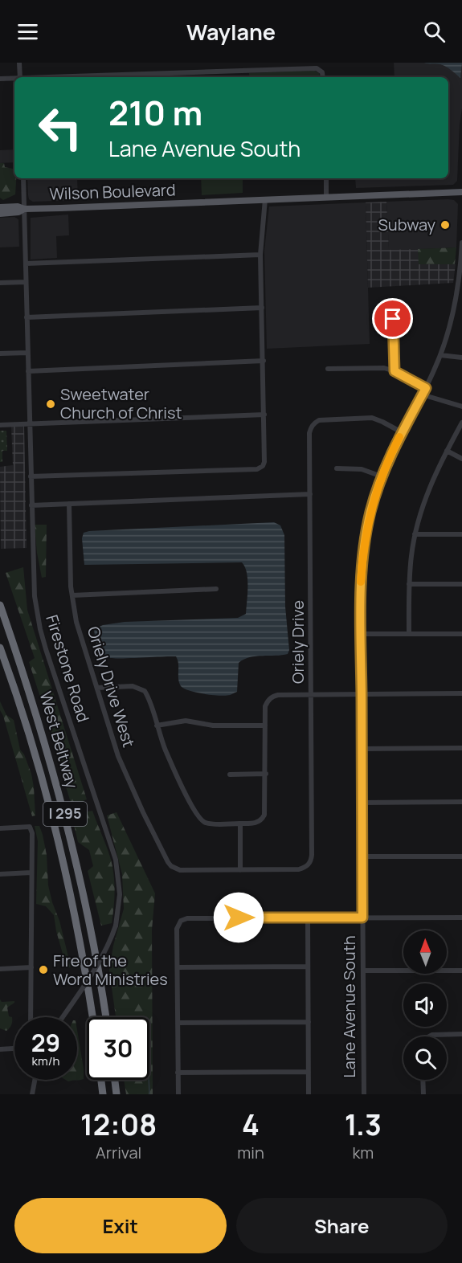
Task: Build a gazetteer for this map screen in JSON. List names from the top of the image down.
{
  "streets": {
    "highway": ["West Beltway", "I 295"],
    "main road": ["Wilson Boulevard"],
    "street": [
      "Oriely Drive",
      "Firestone Road",
      "Oriely Drive West",
      "Lane Avenue South"
    ]
  },
  "crossings": [
    ["Wilson Boulevard", "Firestone Road"],
    ["Oriely Drive", "Oriely Drive West"],
    ["Oriely Drive", "Lane Avenue South"]
  ],
  "places": ["Subway", "Sweetwater Church of Christ", "Fire of the Word Ministries"],
  "north": "top",
  "page": {
    "header": "Waylane",
    "turn": ["210 m", "Lane Avenue South"],
    "speed": "29 km/h",
    "limit": "30",
    "eta": [
      "12:08",
      "Arrival",
      "4",
      "min",
      "1.3",
      "km"
    ],
    "buttons": ["Exit", "Share"]
  }
}
